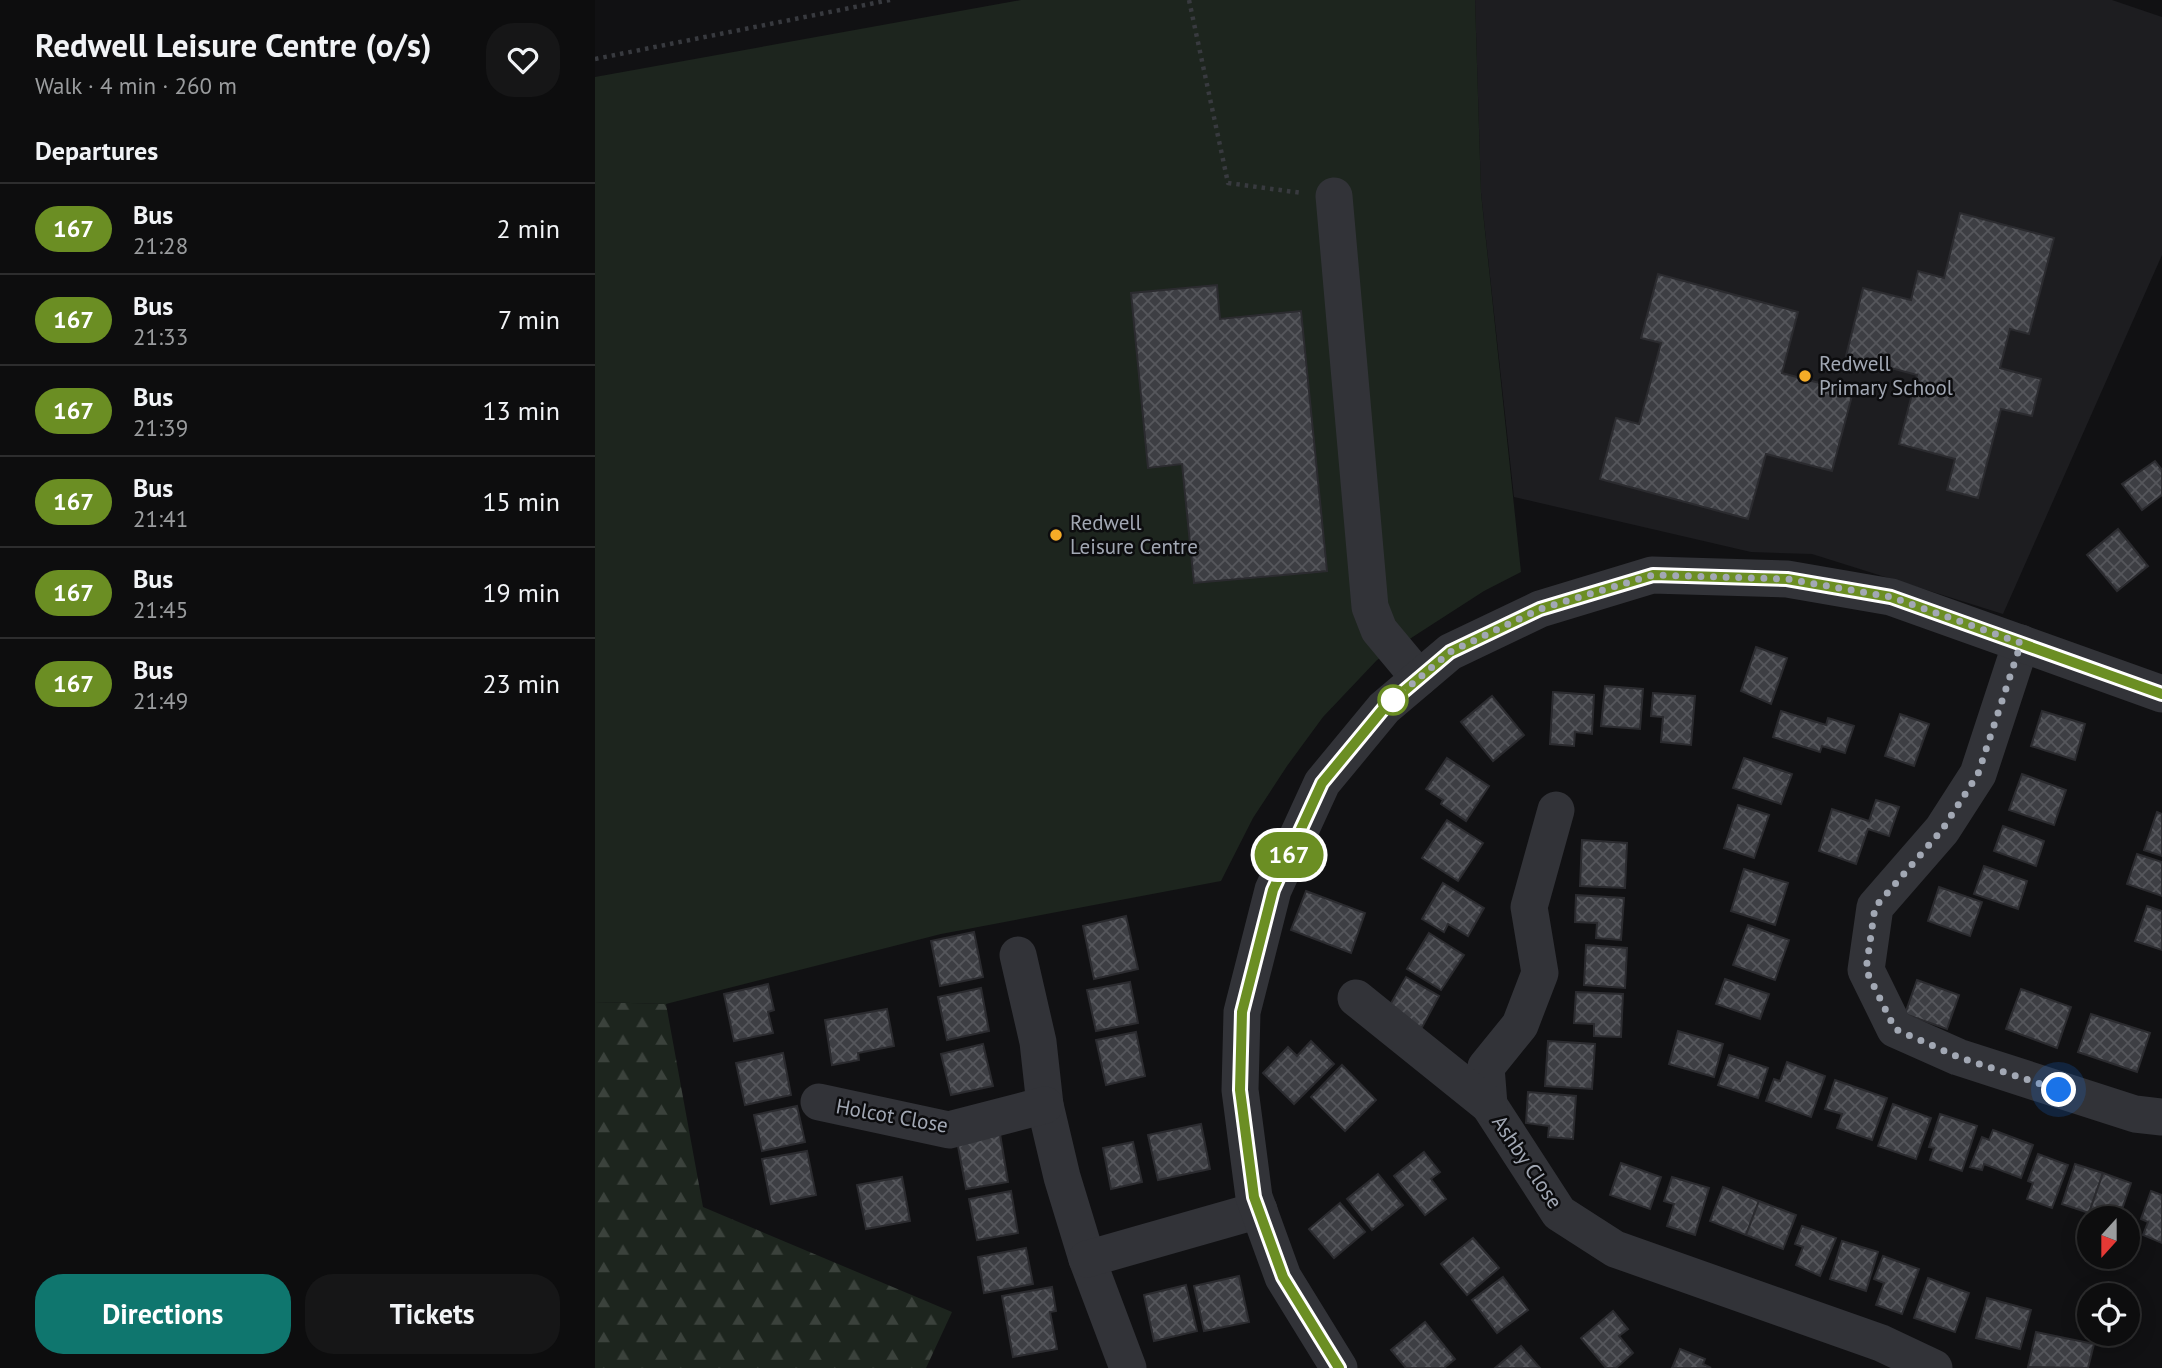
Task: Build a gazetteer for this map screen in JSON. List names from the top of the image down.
{
  "streets": {
    "street": ["Holcot Close", "Ashby Close"]
  },
  "places": ["Redwell Primary School", "Redwell Leisure Centre"],
  "lines": ["bus line 167"],
  "north": "bottom",
  "page": {
    "heading": [
      ["Redwell Leisure Centre (o/s)", "Walk · 4 min · 260 m"],
      "Departures"
    ],
    "on_map": "167",
    "list": [
      {
        "mark": "167",
        "name": "Bus",
        "note": "21:28",
        "value": "2 min"
      },
      {
        "mark": "167",
        "name": "Bus",
        "note": "21:33",
        "value": "7 min"
      },
      {
        "mark": "167",
        "name": "Bus",
        "note": "21:39",
        "value": "13 min"
      },
      {
        "mark": "167",
        "name": "Bus",
        "note": "21:41",
        "value": "15 min"
      },
      {
        "mark": "167",
        "name": "Bus",
        "note": "21:45",
        "value": "19 min"
      },
      {
        "mark": "167",
        "name": "Bus",
        "note": "21:49",
        "value": "23 min"
      }
    ],
    "buttons": ["Directions", "Tickets"]
  }
}
